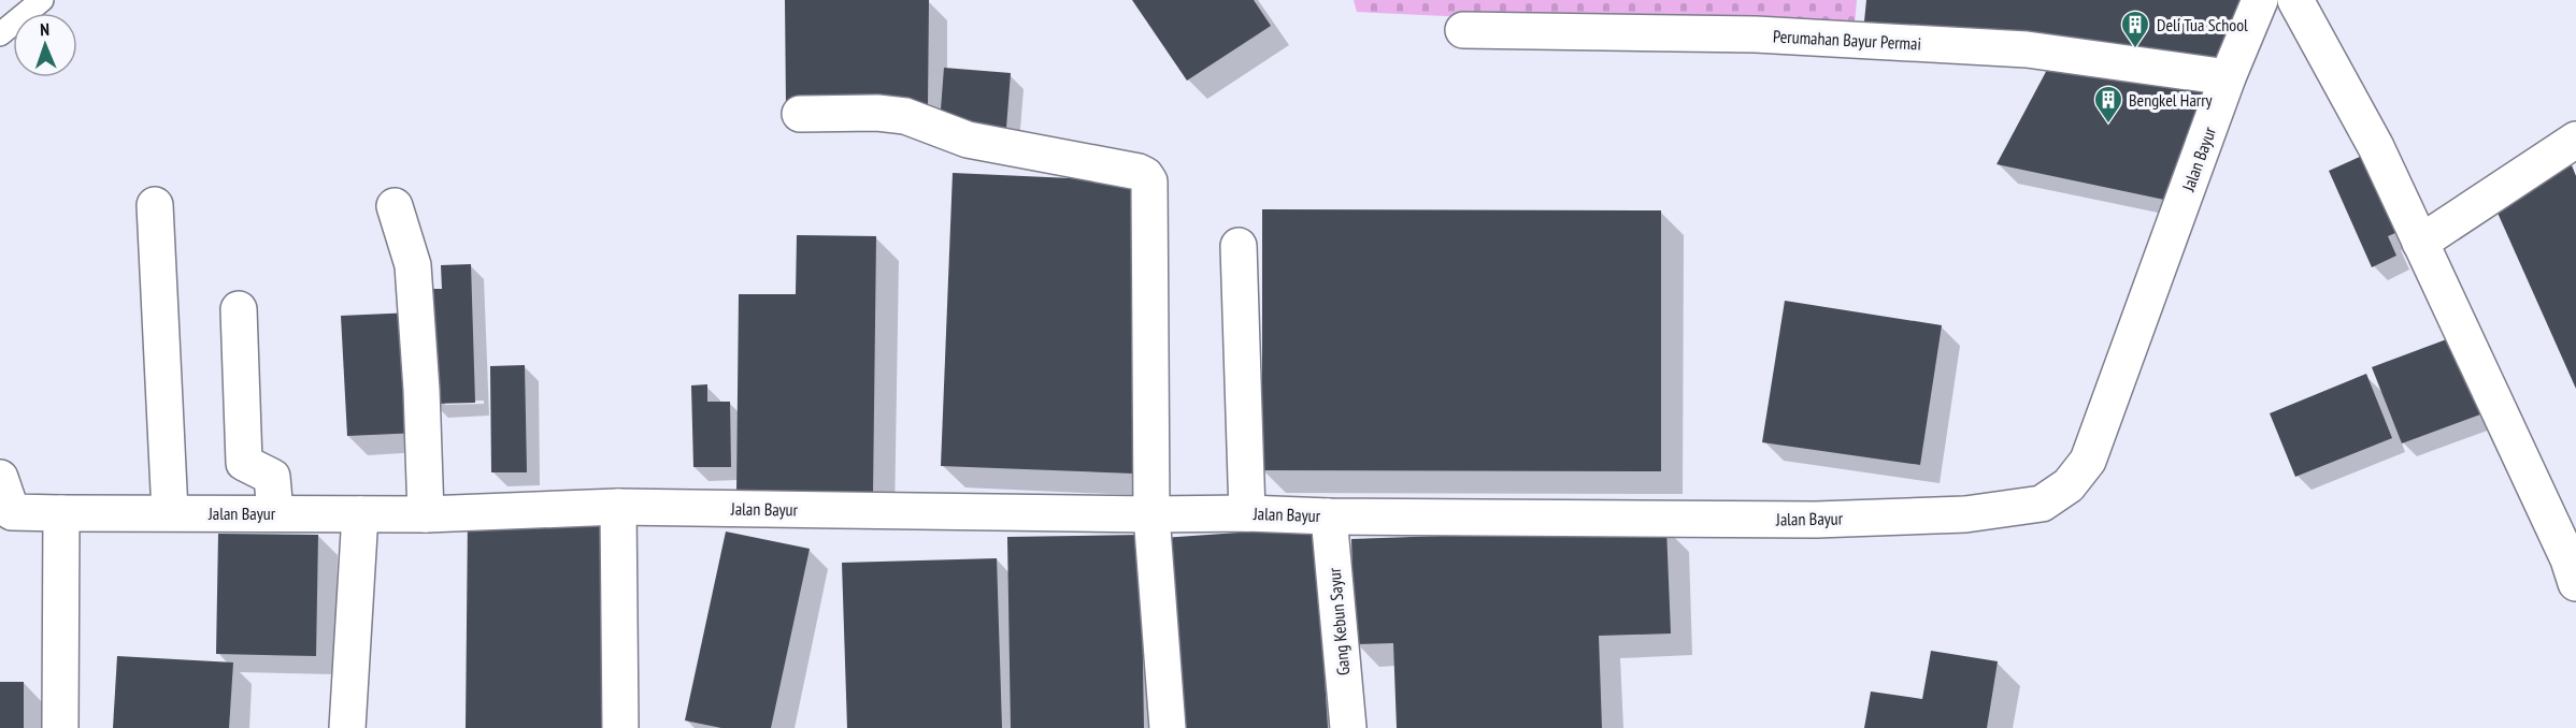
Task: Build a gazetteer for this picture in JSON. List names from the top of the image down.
{
  "streets": {
    "street": ["Perumahan Bayur Permai", "Jalan Bayur", "Gang Kebun Sayur"]
  },
  "crossings": [
    ["Perumahan Bayur Permai", "Jalan Bayur"],
    ["Jalan Bayur", "Gang Kebun Sayur"]
  ],
  "places": {
    "building": ["Deli Tua School", "Bengkel Harry"]
  },
  "north": "top"
}
